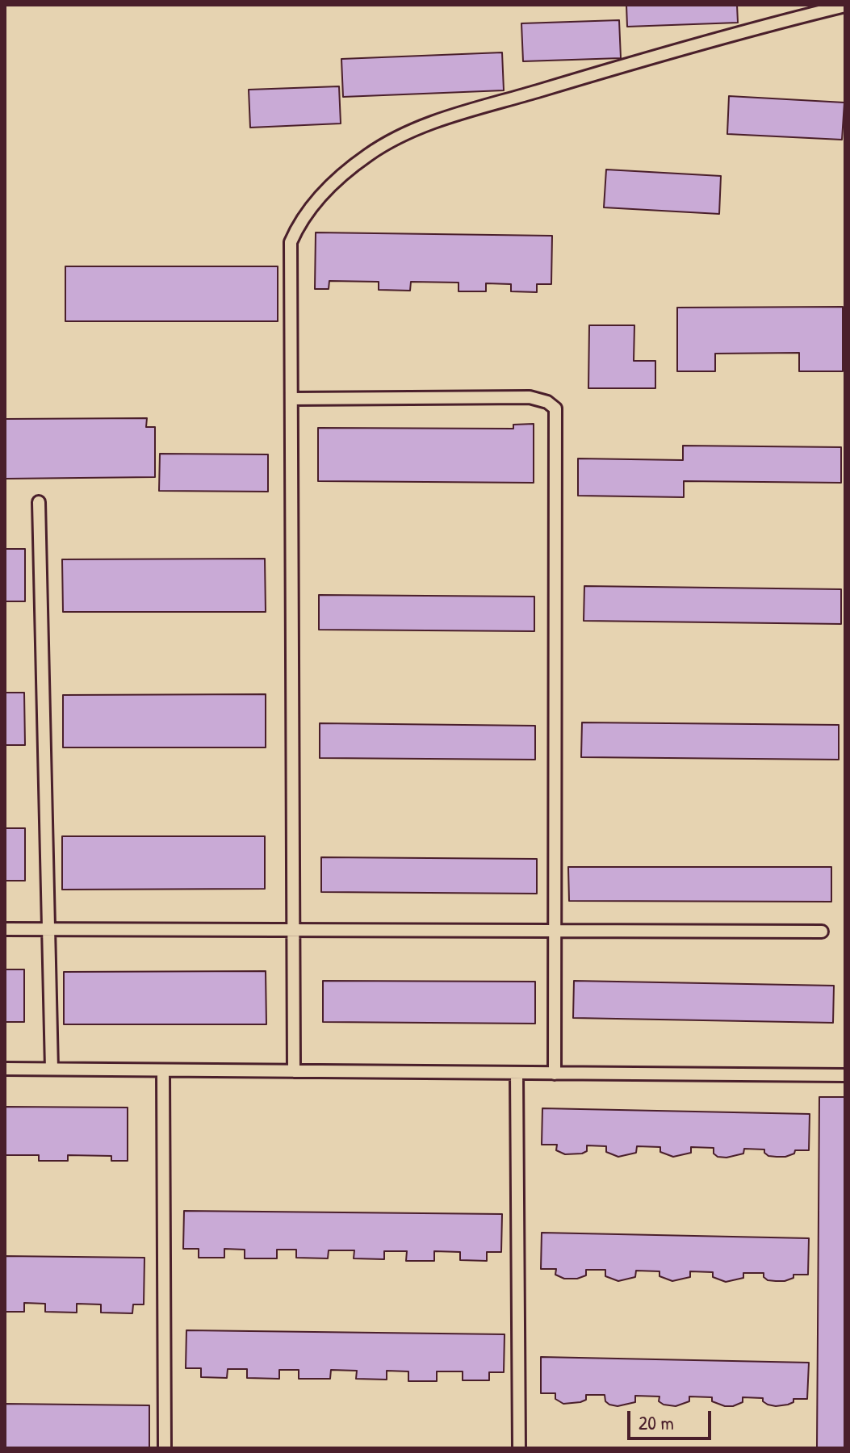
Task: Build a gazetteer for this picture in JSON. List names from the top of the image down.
{
  "scale_bar": "20 m"
}
